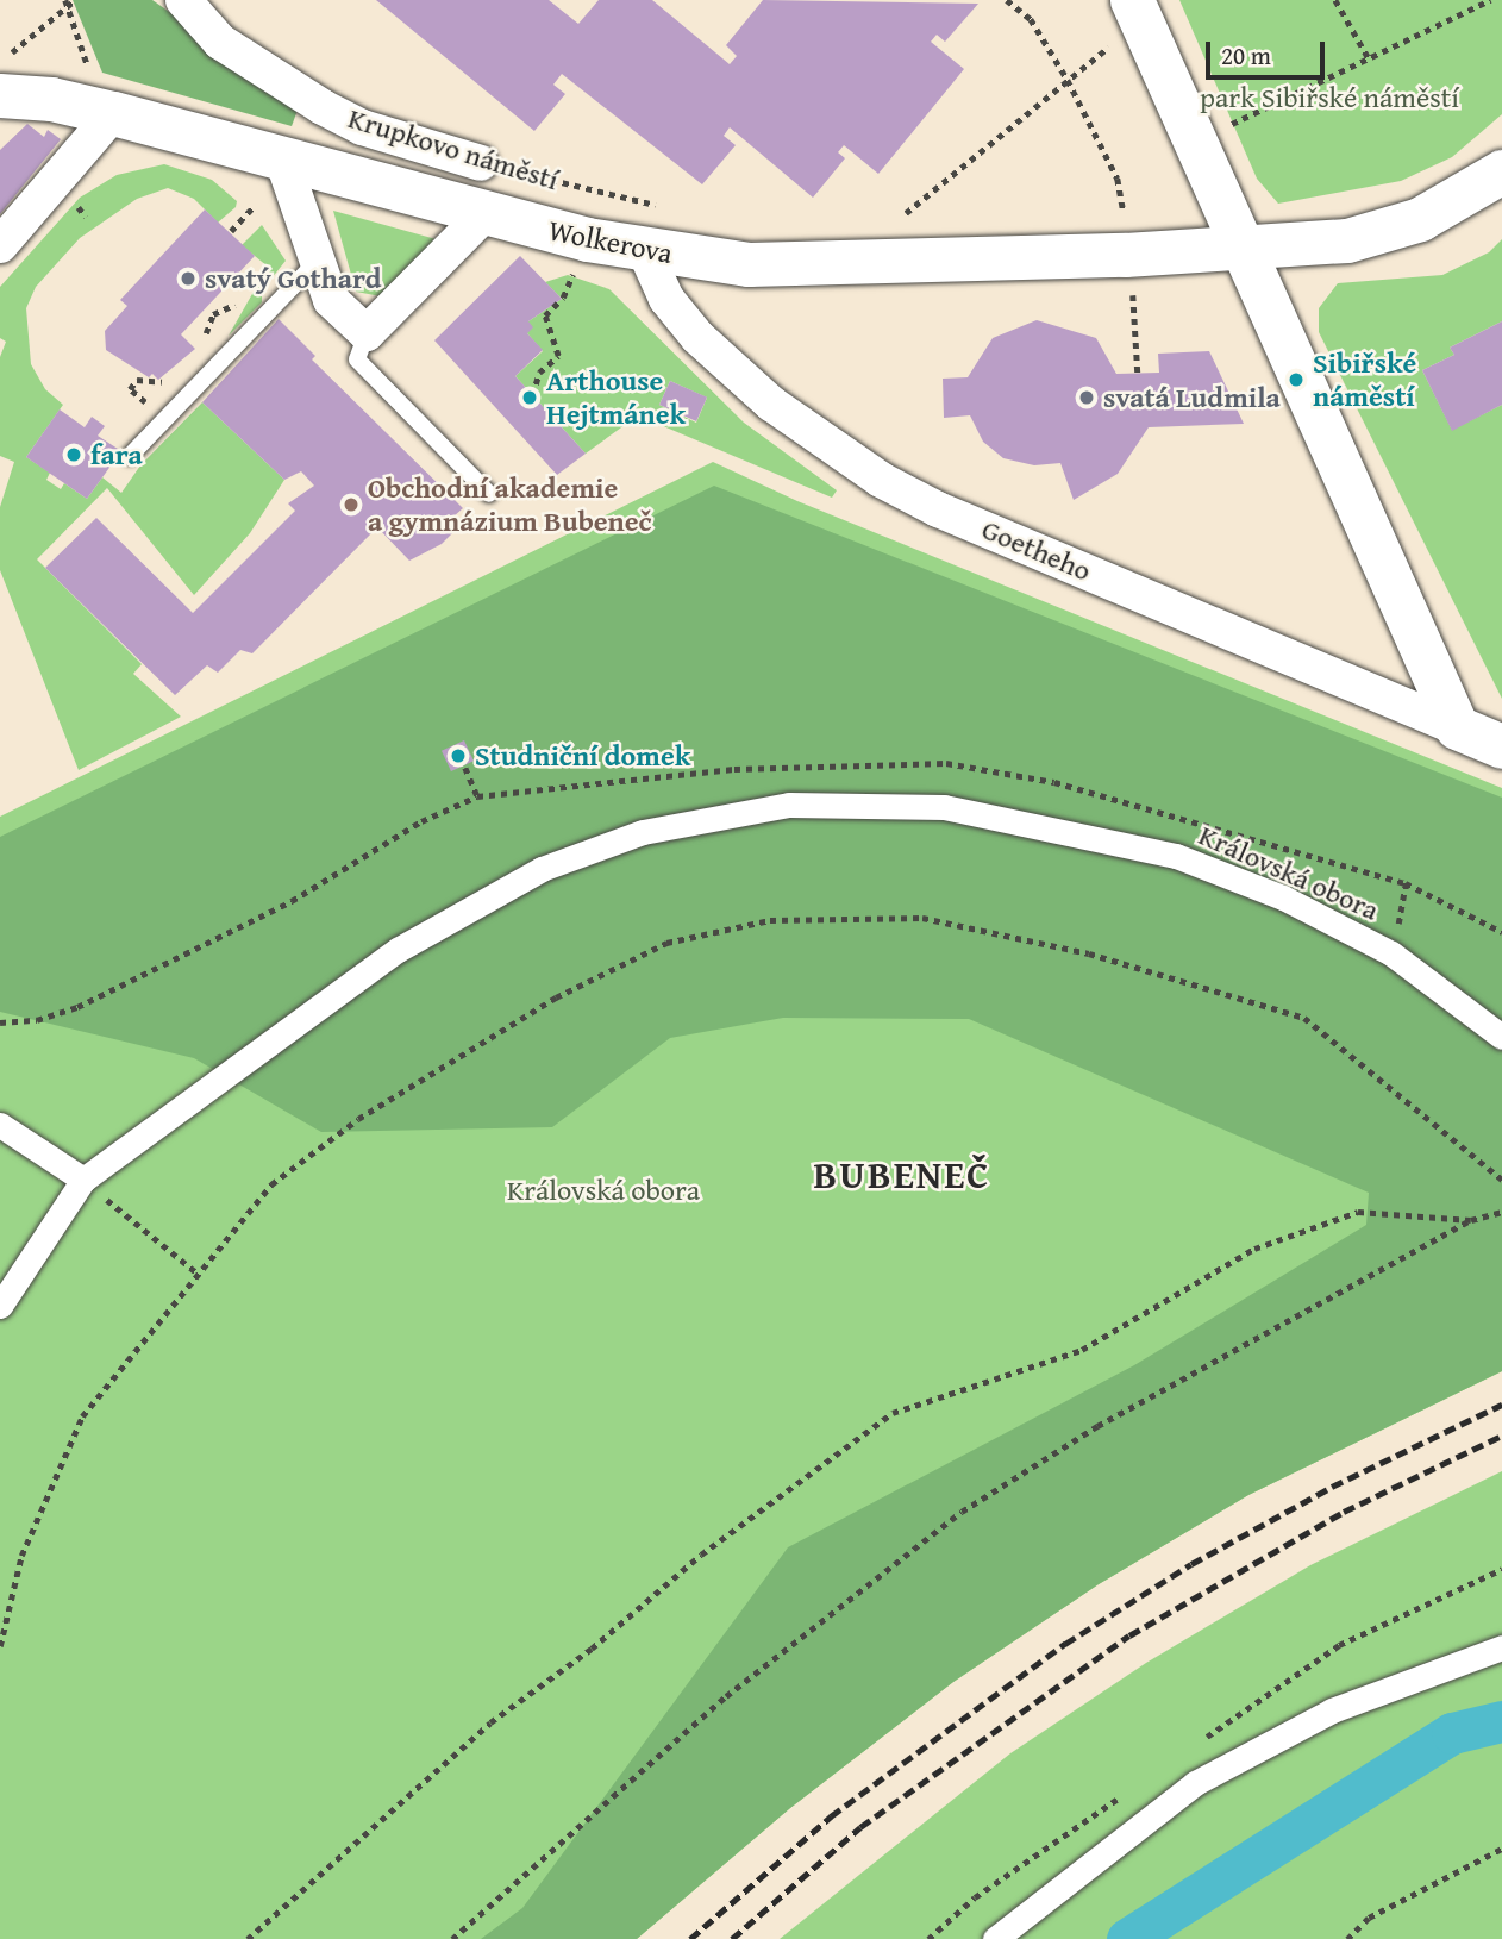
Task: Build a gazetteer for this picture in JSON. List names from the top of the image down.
{
  "streets": {
    "street": [
      "Krupkovo náměstí",
      "Wolkerova",
      "Goetheho",
      "Královská obora"
    ]
  },
  "crossings": [
    ["Krupkovo náměstí", "Wolkerova"],
    ["Wolkerova", "Goetheho"]
  ],
  "districts": ["BUBENEČ"],
  "parks": ["park Sibiřské náměstí", "Královská obora"],
  "places": [
    "svatý Gothard",
    "Sibiřské náměstí",
    "Arthouse Hejtmánek",
    "svatá Ludmila",
    "fara",
    "Obchodní akademie a gymnázium Bubeneč",
    "Studniční domek"
  ],
  "scale_bar": "20 m"
}
